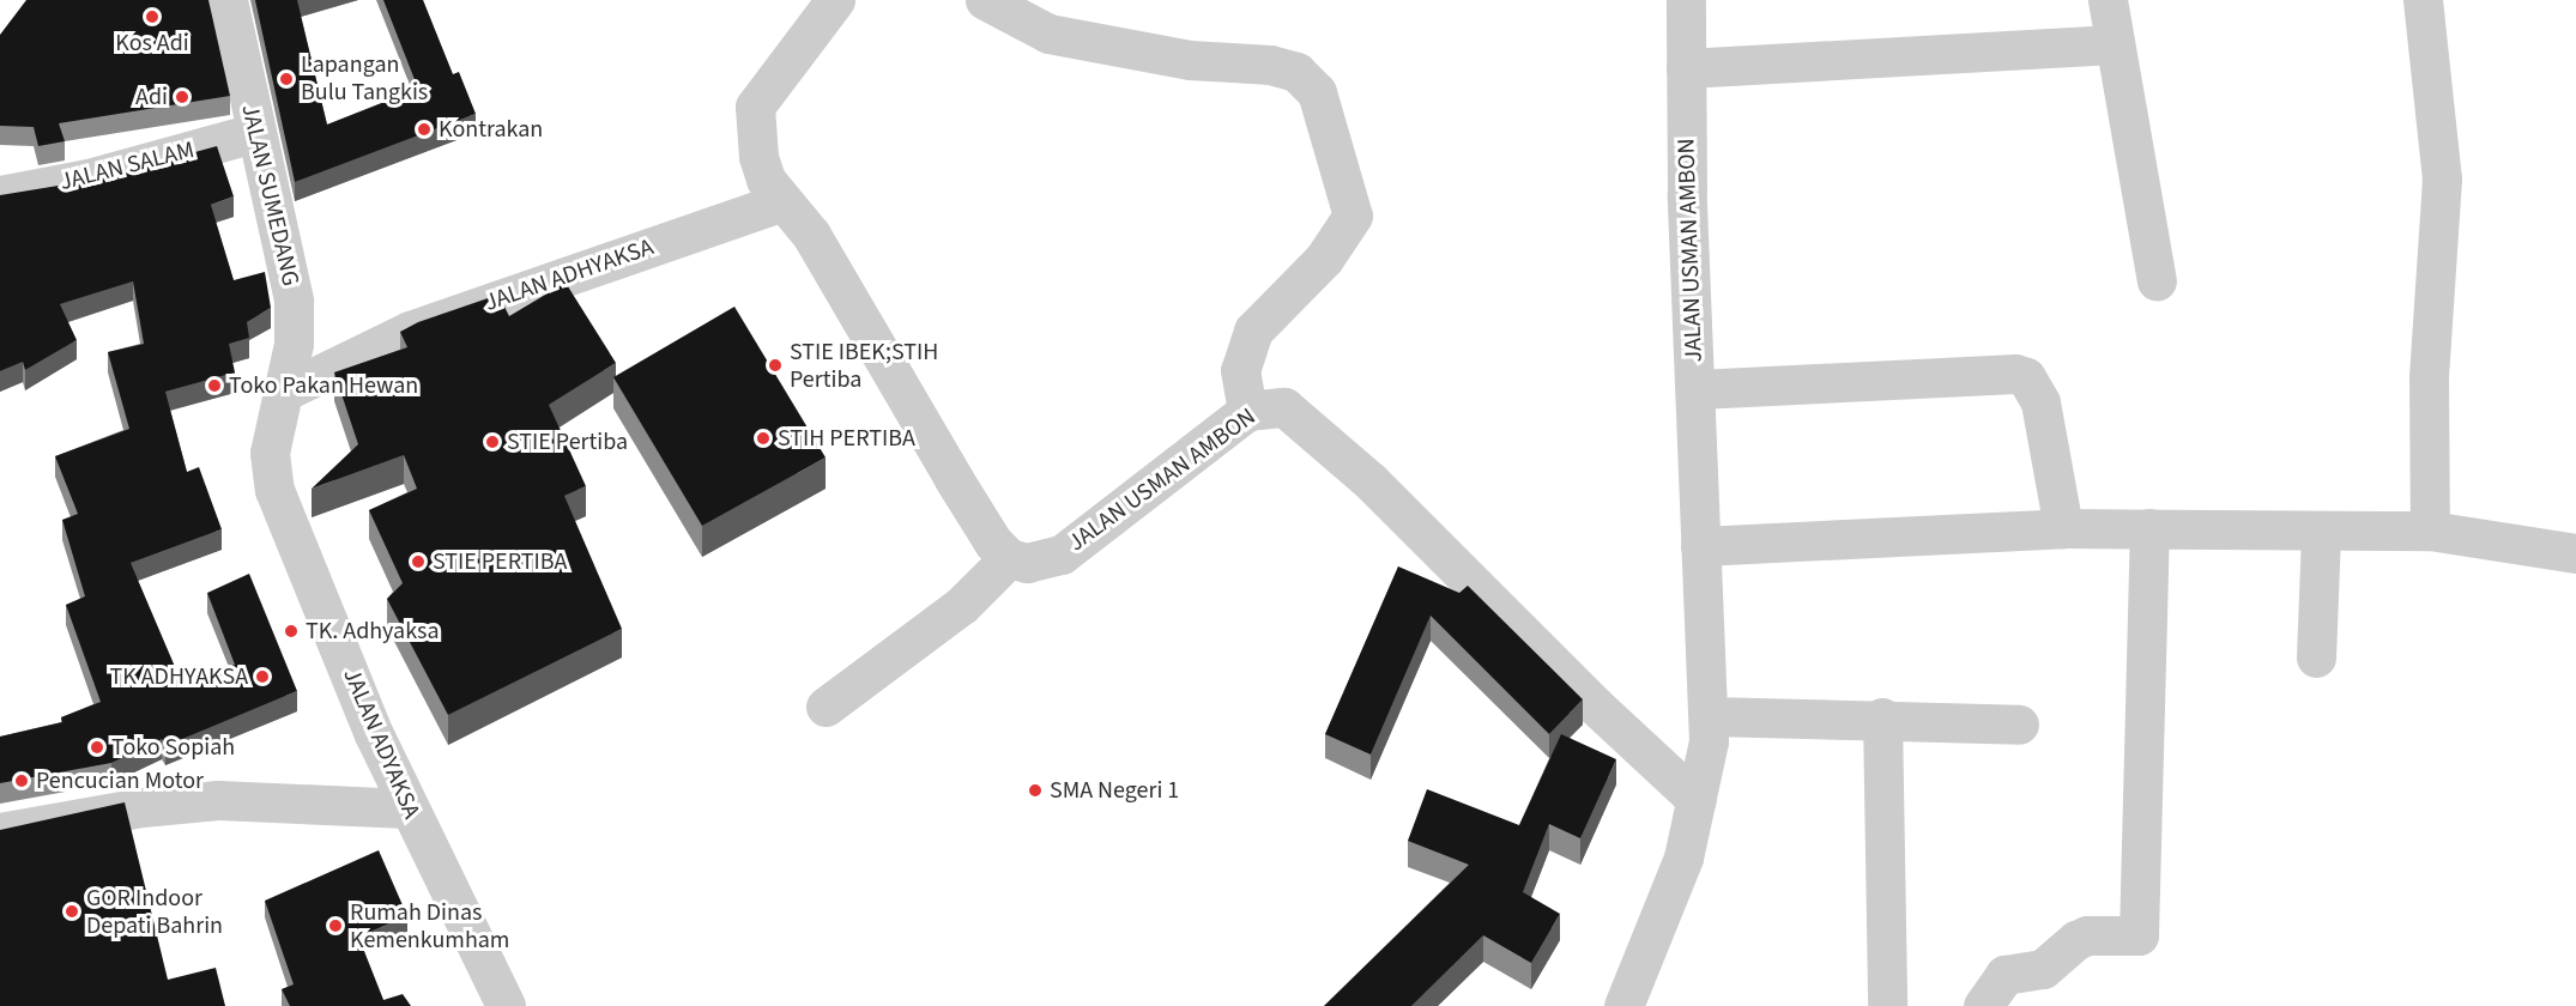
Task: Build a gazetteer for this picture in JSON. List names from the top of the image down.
{
  "streets": {
    "street": [
      "JALAN SALAM",
      "JALAN SUMEDANG",
      "JALAN USMAN AMBON",
      "JALAN ADHYAKSA",
      "JALAN ADYAKSA"
    ]
  },
  "crossings": [
    ["JALAN SALAM", "JALAN SUMEDANG"],
    ["JALAN SUMEDANG", "JALAN ADHYAKSA"],
    ["JALAN SUMEDANG", "JALAN ADYAKSA"],
    ["JALAN ADHYAKSA", "JALAN ADYAKSA"]
  ],
  "places": [
    "Kos Adi",
    "Lapangan Bulu Tangkis",
    "Adi",
    "Kontrakan",
    "STIE IBEK;STIH Pertiba",
    "Toko Pakan Hewan",
    "STIH PERTIBA",
    "STIE Pertiba",
    "STIE PERTIBA",
    "TK. Adhyaksa",
    "TK ADHYAKSA",
    "Toko Sopiah",
    "Pencucian Motor",
    "SMA Negeri 1",
    "GOR Indoor Depati Bahrin",
    "Rumah Dinas Kemenkumham"
  ]
}
